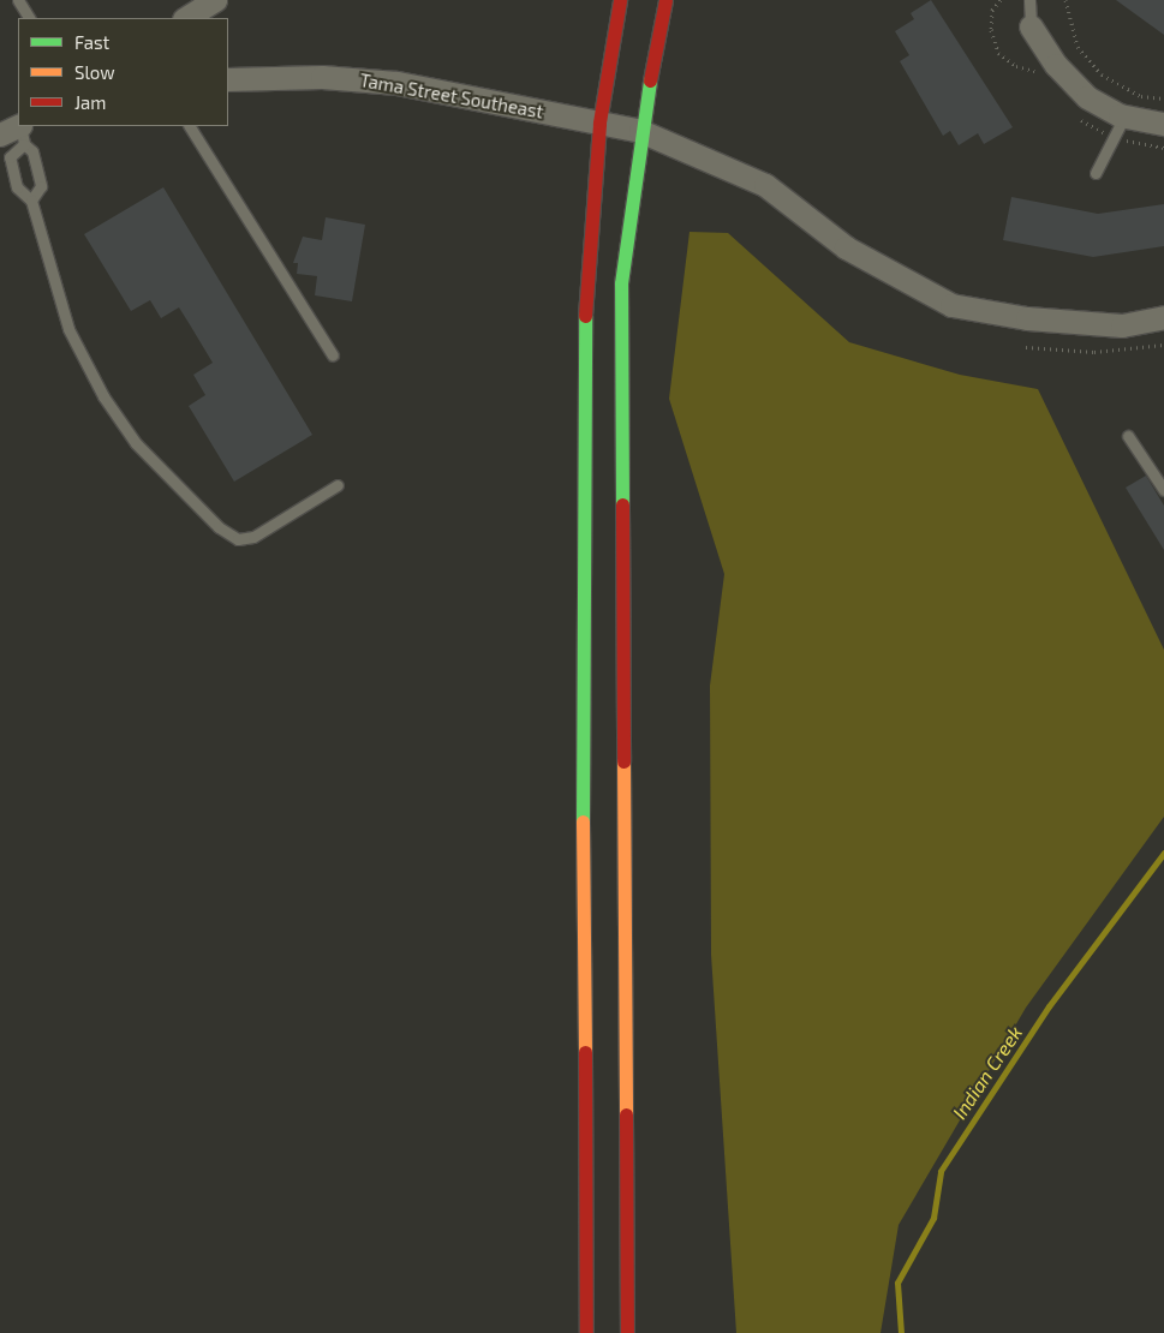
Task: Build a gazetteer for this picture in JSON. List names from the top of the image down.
{
  "streets": {
    "street": ["Tama Street Southeast"]
  },
  "water": ["Indian Creek"],
  "legend": ["Fast", "Slow", "Jam"]
}
